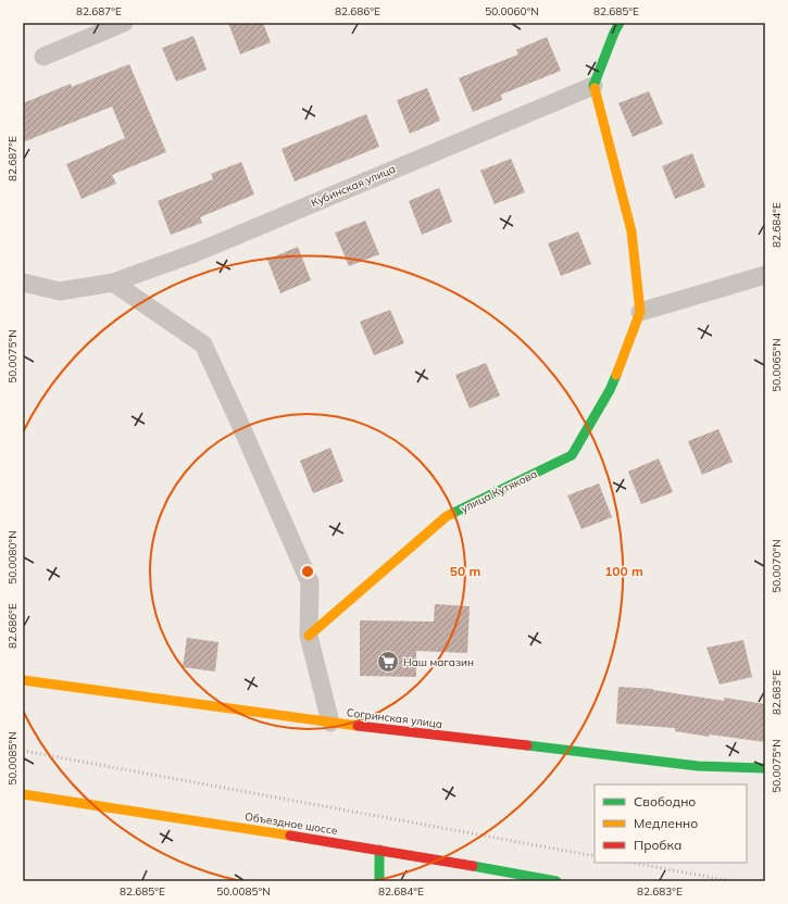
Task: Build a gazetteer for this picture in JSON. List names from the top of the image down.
{
  "streets": {
    "street": [
      "Кубинская улица",
      "улица Кутякова",
      "Согринская улица",
      "Объездное шоссе"
    ]
  },
  "crossings": [
    ["Кубинская улица", "улица Кутякова"]
  ],
  "places": {
    "supermarket": ["Наш магазин"]
  },
  "legend": ["Свободно", "Медленно", "Пробка"],
  "coordinates": [
    "82.687°E",
    "82.686°E",
    "50.0060°N",
    "82.685°E",
    "82.684°E",
    "50.0075°N",
    "50.0065°N",
    "50.0080°N",
    "50.0070°N",
    "82.683°E",
    "50.0085°N"
  ],
  "rings": ["50 m", "100 m"]
}
